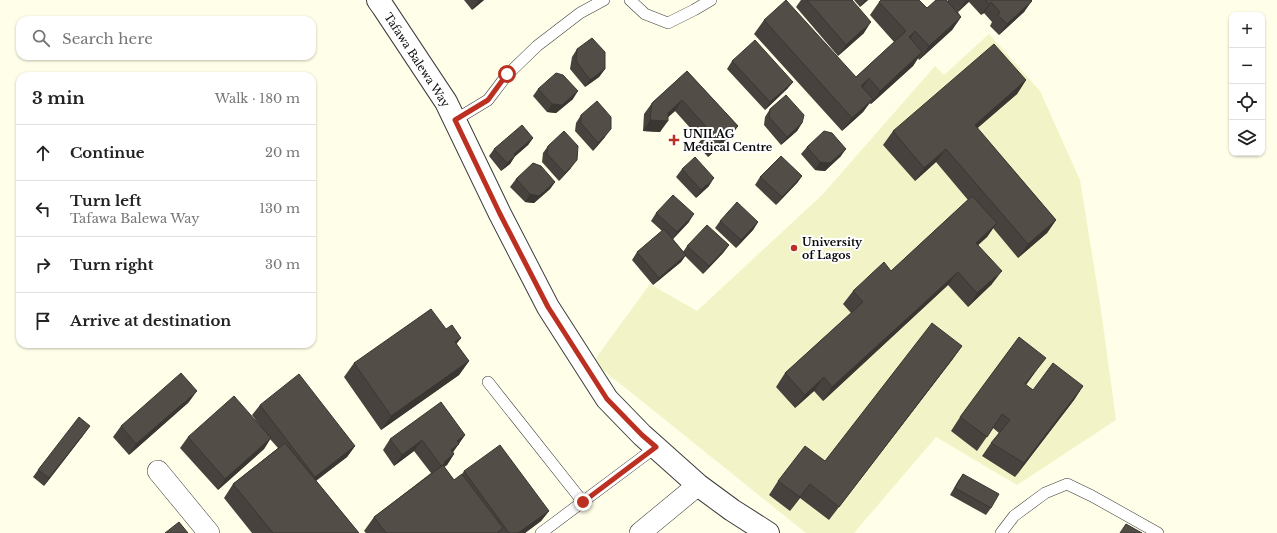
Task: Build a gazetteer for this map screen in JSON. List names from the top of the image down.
{
  "streets": {
    "street": ["Tafawa Balewa Way"]
  },
  "places": {
    "health": ["UNILAG Medical Centre"],
    "other": ["University of Lagos"]
  },
  "page": {
    "map_buttons": ["+", "−"],
    "search": "Search here",
    "heading": ["3 min", "Walk · 180 m"],
    "list": [
      ["Continue", "20 m"],
      ["Turn left", "Tafawa Balewa Way", "130 m"],
      ["Turn right", "30 m"],
      "Arrive at destination"
    ]
  }
}
